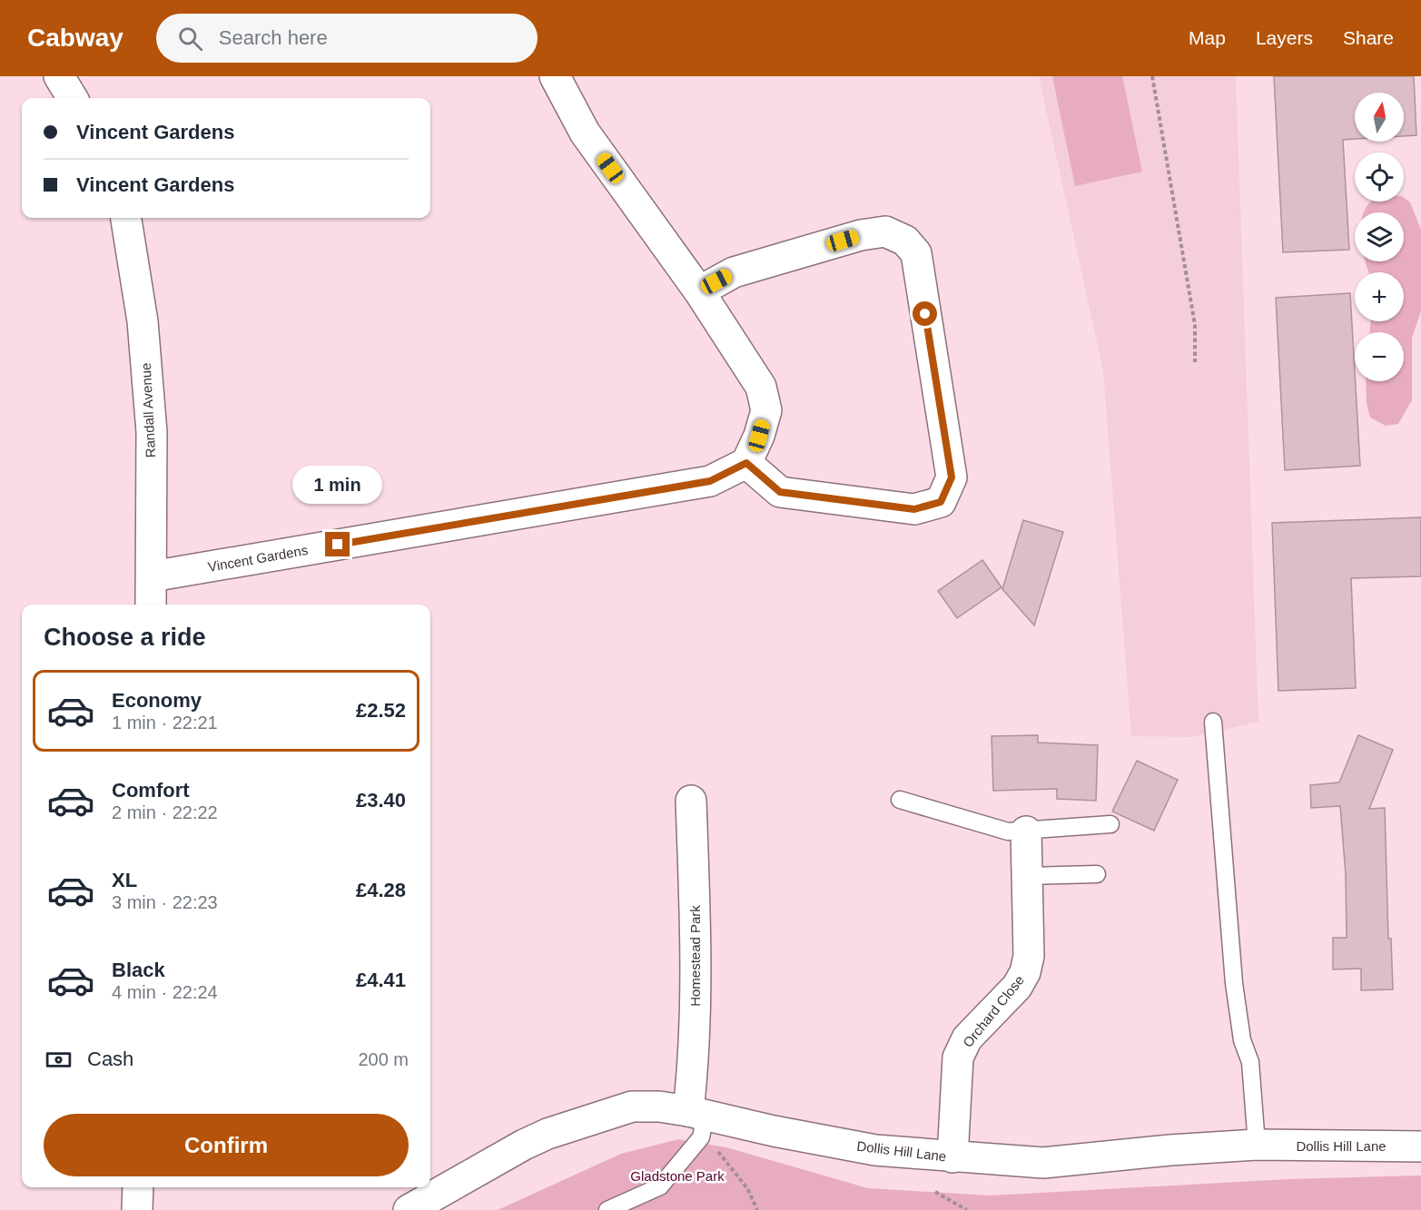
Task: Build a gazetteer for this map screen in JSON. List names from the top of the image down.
{
  "streets": {
    "street": [
      "Randall Avenue",
      "Vincent Gardens",
      "Homestead Park",
      "Orchard Close",
      "Dollis Hill Lane"
    ]
  },
  "crossings": [
    ["Randall Avenue", "Vincent Gardens"],
    ["Homestead Park", "Dollis Hill Lane"],
    ["Orchard Close", "Dollis Hill Lane"]
  ],
  "parks": ["Gladstone Park"],
  "north": "top",
  "page": {
    "header": "Cabway",
    "search": "Search here",
    "nav": ["Map", "Layers", "Share"],
    "map_buttons": ["+", "−"],
    "banner": ["Vincent Gardens", "Vincent Gardens"],
    "bubble": "1 min",
    "heading": "Choose a ride",
    "list": [
      {
        "name": "Economy",
        "note": "1 min · 22:21",
        "value": "£2.52"
      },
      {
        "name": "Comfort",
        "note": "2 min · 22:22",
        "value": "£3.40"
      },
      {
        "name": "XL",
        "note": "3 min · 22:23",
        "value": "£4.28"
      },
      {
        "name": "Black",
        "note": "4 min · 22:24",
        "value": "£4.41"
      }
    ],
    "pay": ["Cash", "200 m"],
    "buttons": "Confirm"
  }
}
